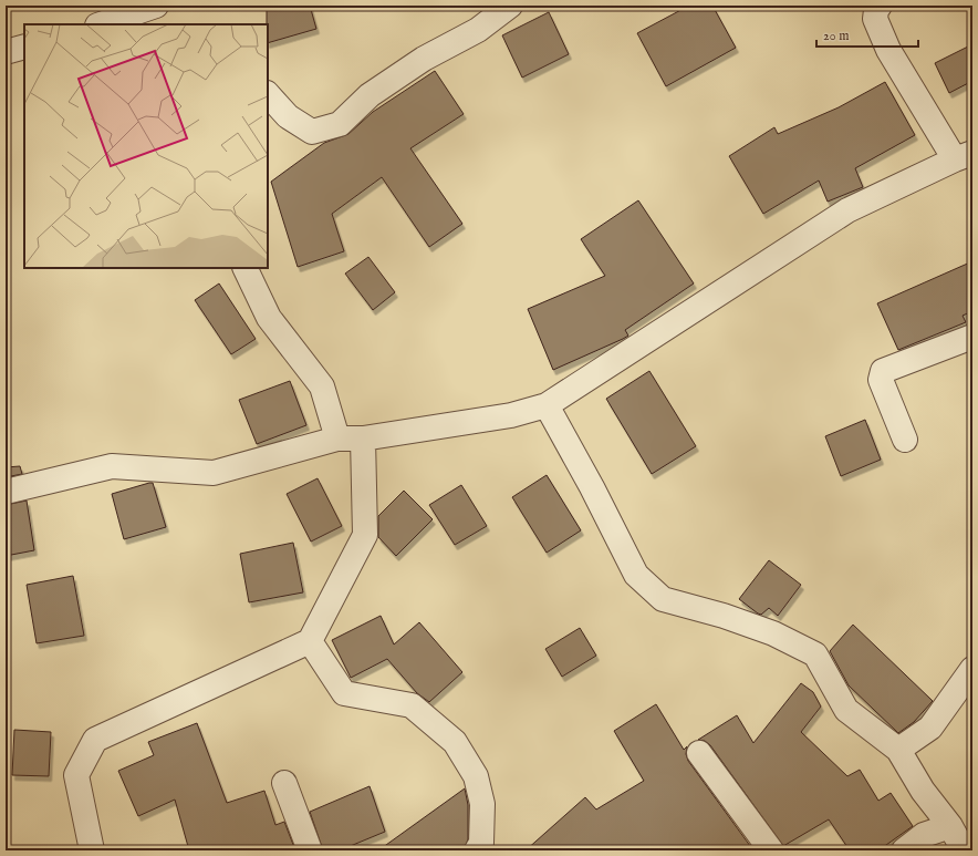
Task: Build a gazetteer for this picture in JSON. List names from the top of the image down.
{
  "scale_bar": "20 m"
}
